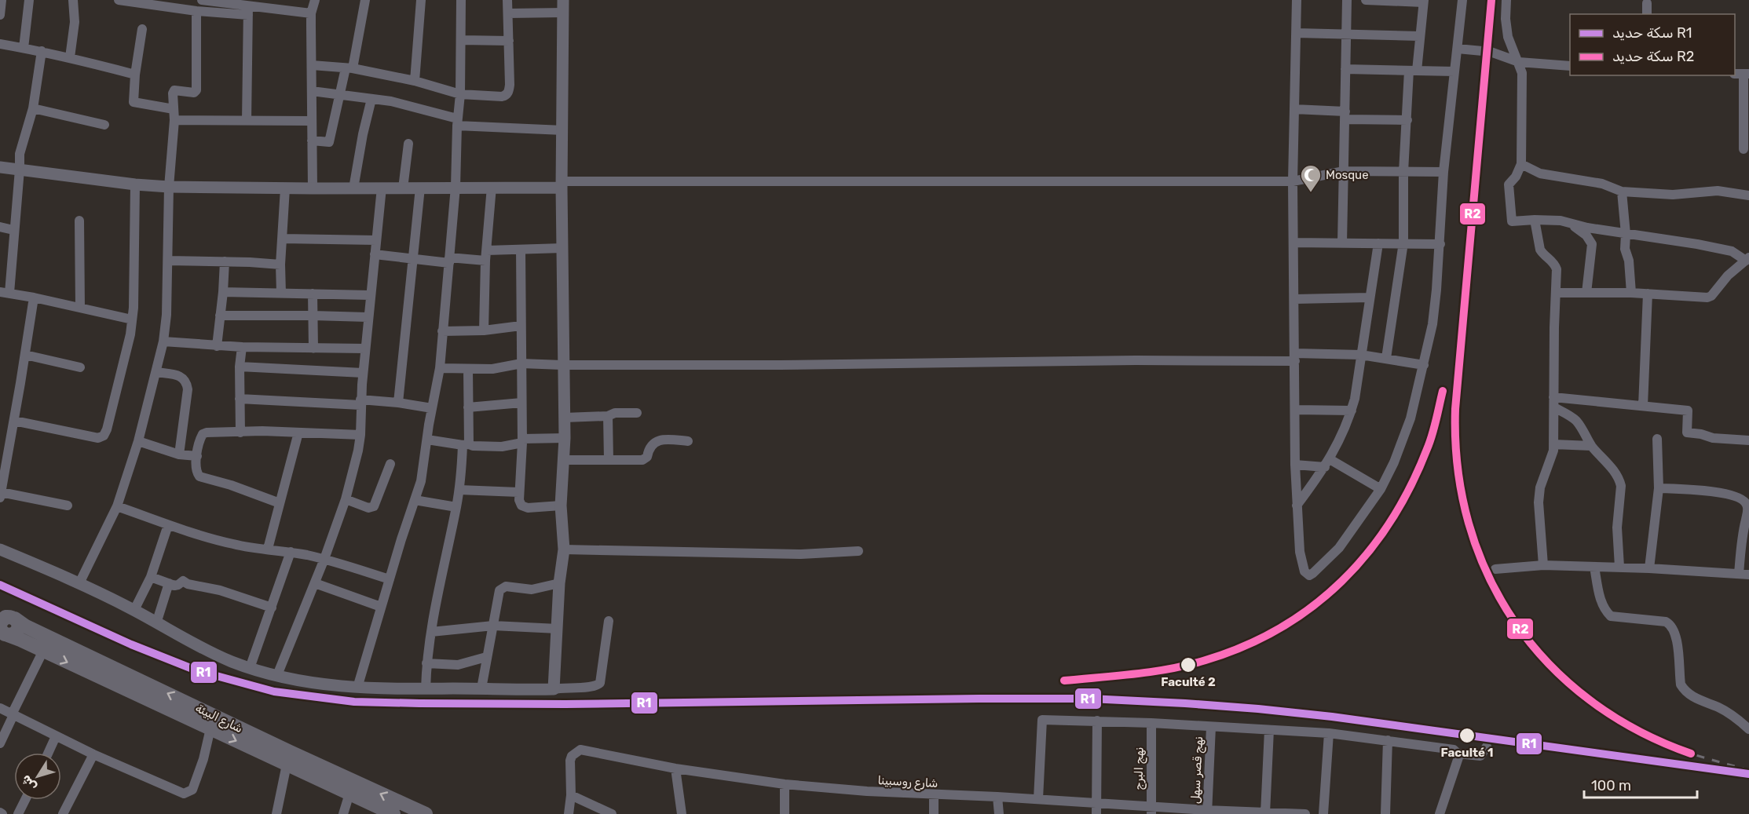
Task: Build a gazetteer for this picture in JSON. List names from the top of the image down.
{
  "streets": {
    "main road": ["شارع البيئة"],
    "street": ["نهج البرج", "نهج قصر سهل", "شارع روسبينا"]
  },
  "crossings": [
    ["نهج البرج", "شارع روسبينا"],
    ["نهج قصر سهل", "شارع روسبينا"]
  ],
  "places": {
    "mosque": ["Mosque"],
    "other": ["Faculté 2", "Faculté 1"]
  },
  "lines": ["rail line R2", "rail line R1"],
  "legend": ["سكة حديد R1", "سكة حديد R2"],
  "scale_bar": "100 m",
  "north": "bottom left"
}
